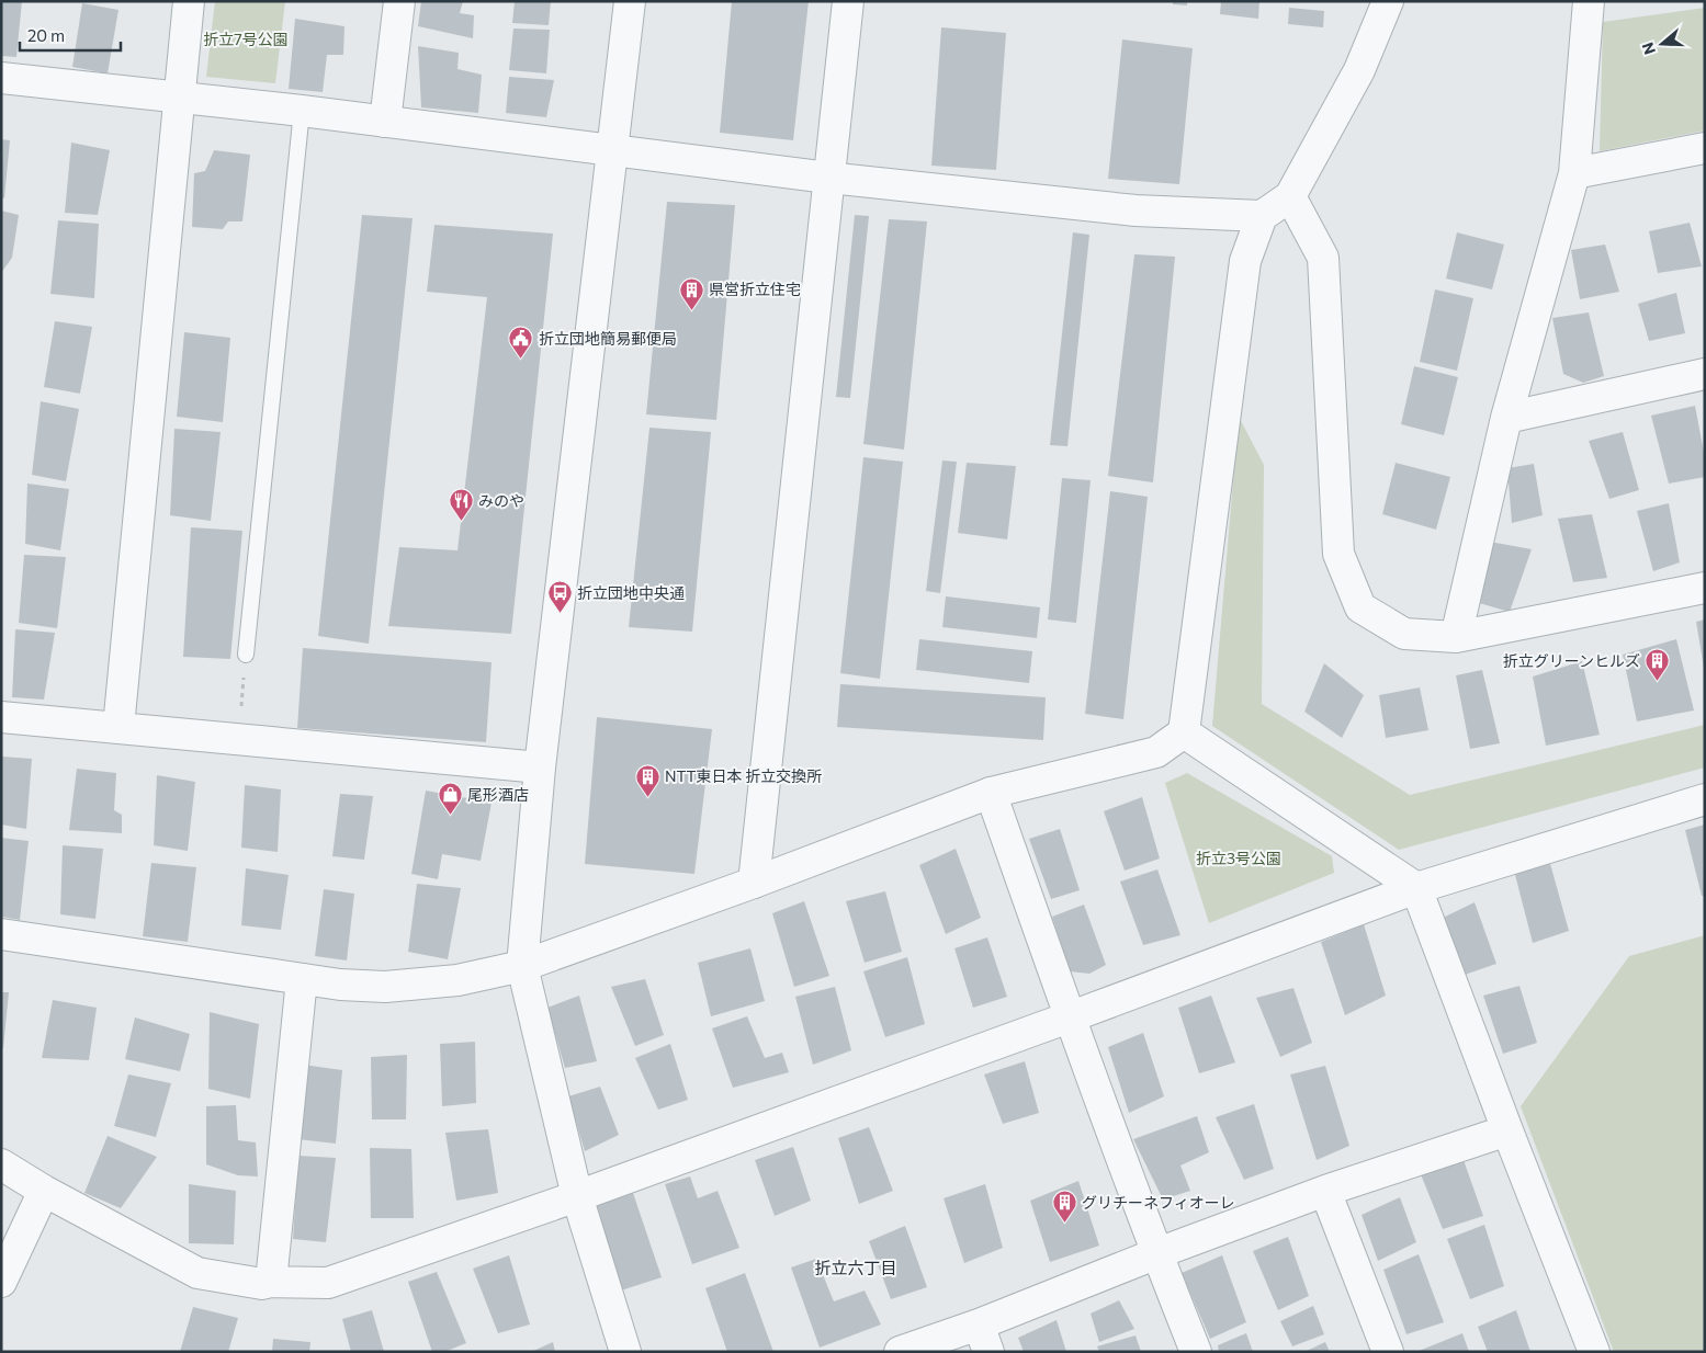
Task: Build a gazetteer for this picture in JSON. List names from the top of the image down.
{
  "districts": ["折立六丁目"],
  "parks": ["折立7号公園", "折立3号公園"],
  "places": {
    "building": [
      "県営折立住宅",
      "折立グリーンヒルズ",
      "NTT東日本 折立交換所",
      "グリチーネフィオーレ"
    ],
    "public building": ["折立団地簡易郵便局"],
    "restaurant": ["みのや"],
    "bus stop": ["折立団地中央通"],
    "shop": ["尾形酒店"]
  },
  "scale_bar": "20 m",
  "north": "left"
}
